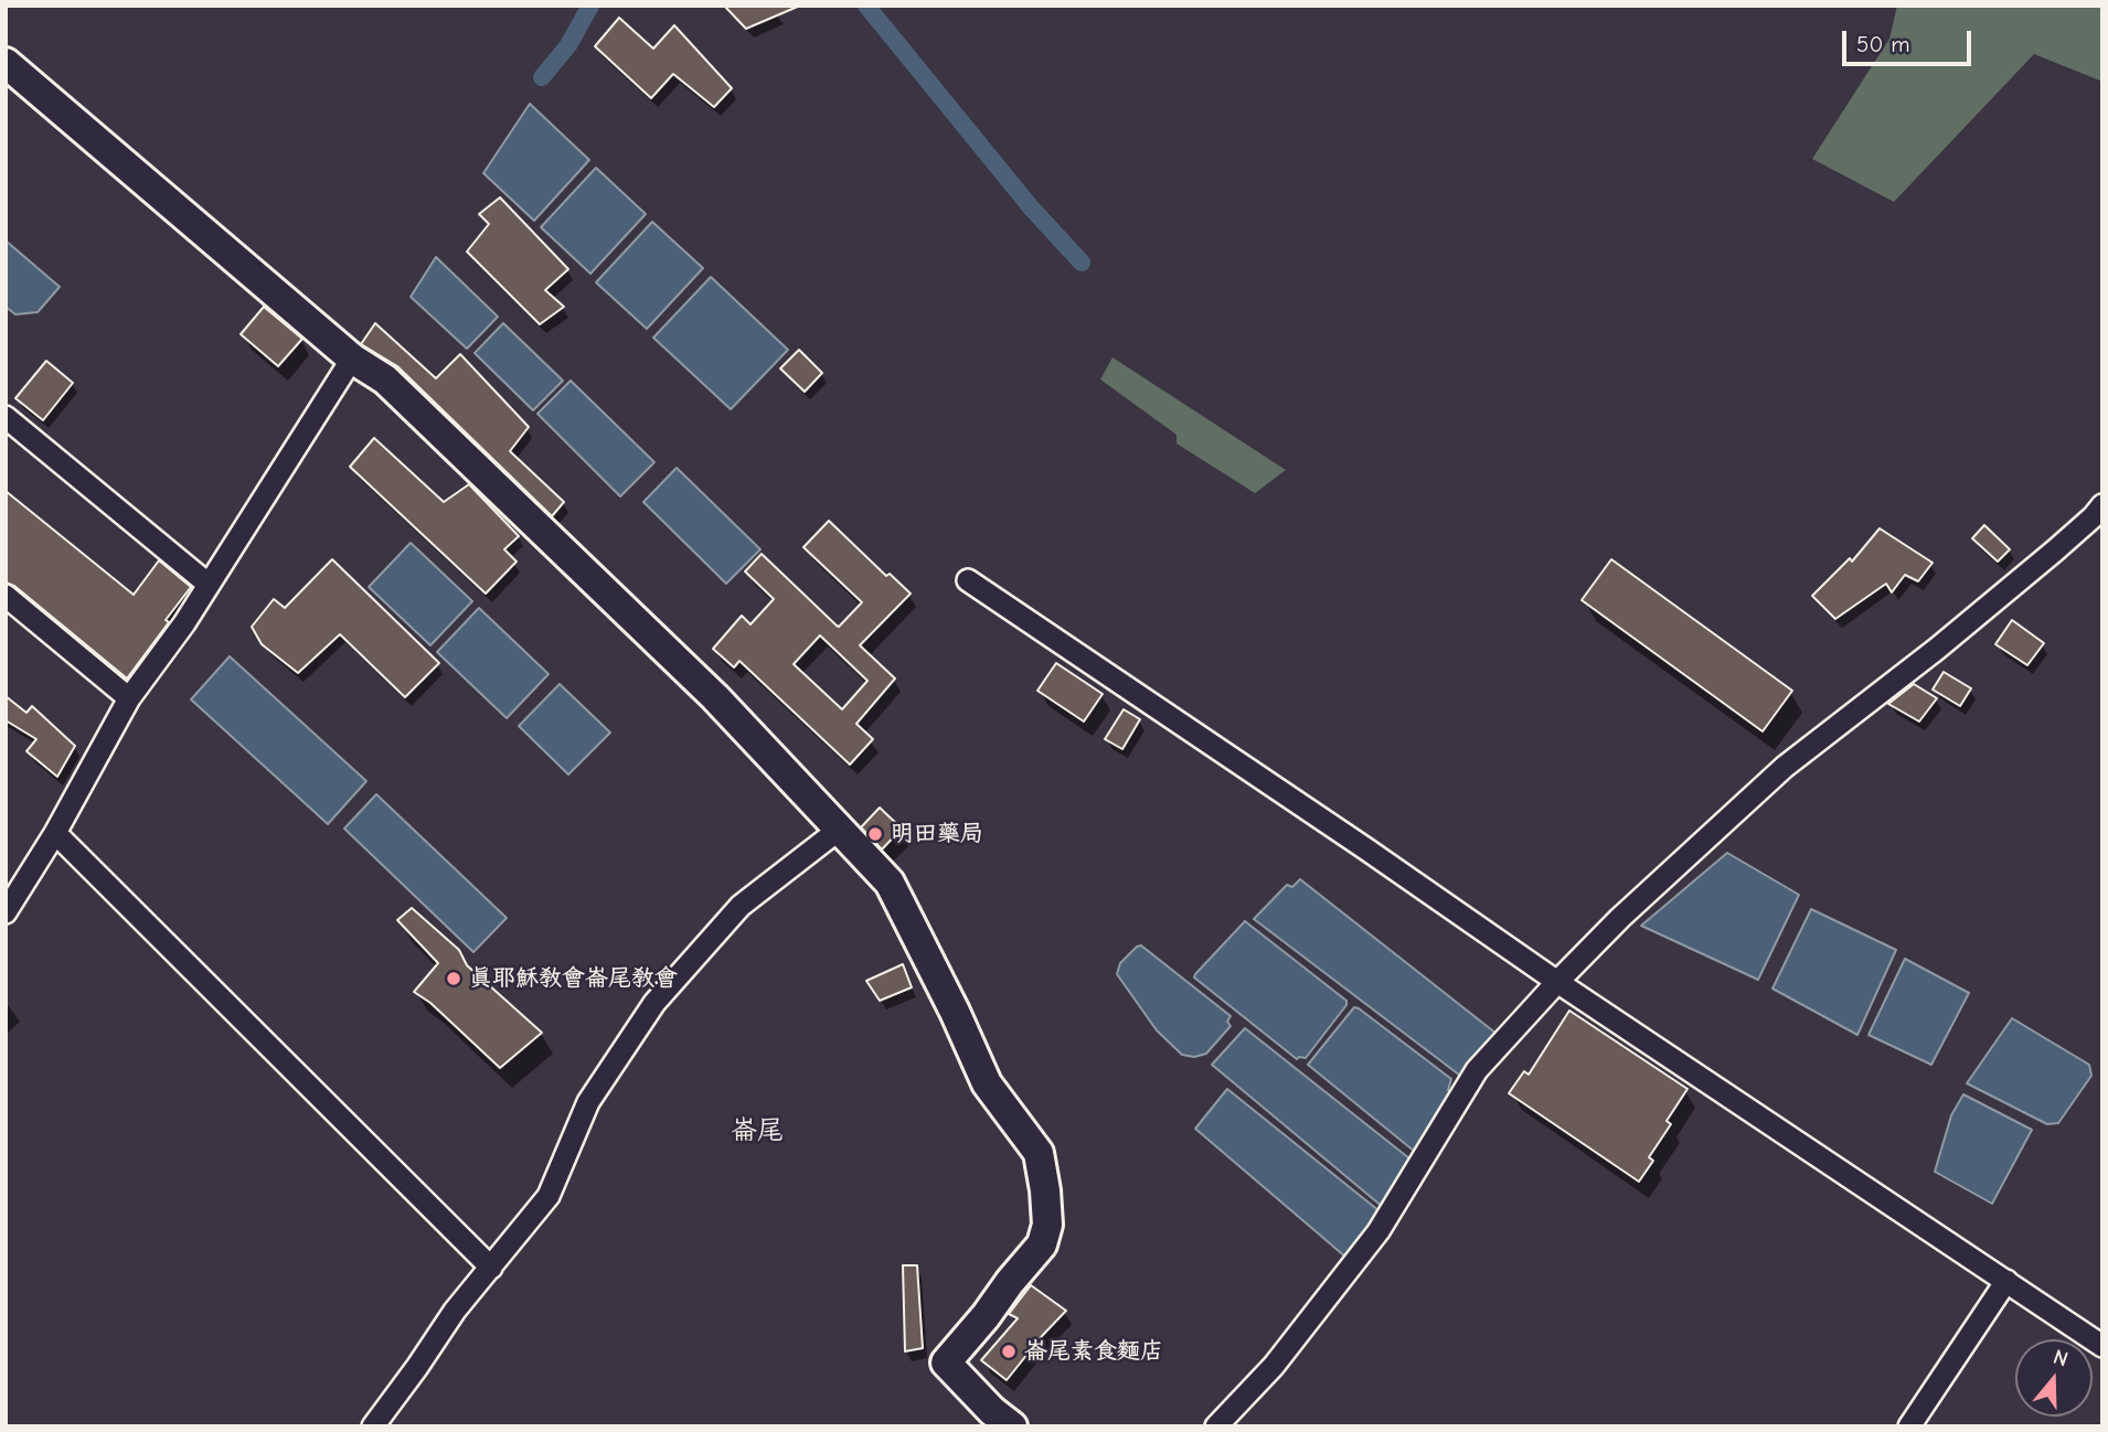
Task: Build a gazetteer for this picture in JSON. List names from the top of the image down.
{
  "districts": ["崙尾"],
  "places": ["明田藥局", "真耶穌教會崙尾教會", "崙尾素食麵店"],
  "scale_bar": "50 m",
  "north": "top"
}
